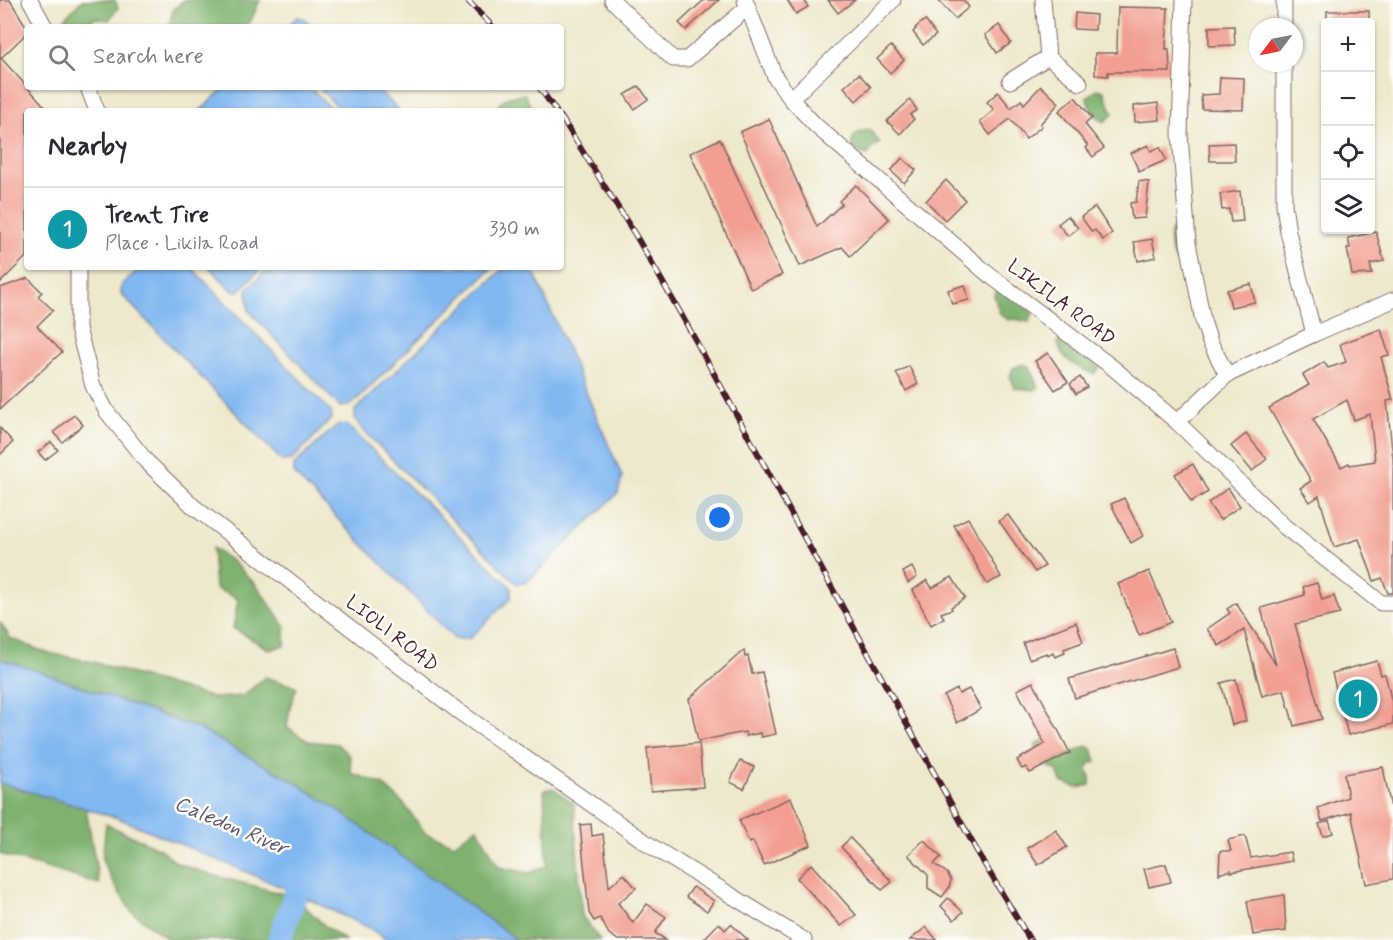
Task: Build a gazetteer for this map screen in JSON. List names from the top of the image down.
{
  "streets": {
    "street": ["LIKILA ROAD", "LIOLI ROAD"]
  },
  "water": ["Caledon River"],
  "north": "bottom left",
  "page": {
    "map_buttons": ["+", "−"],
    "search": "Search here",
    "heading": "Nearby",
    "list": [
      {
        "mark": "1",
        "name": "Trent Tire",
        "note": "Place · Likila Road",
        "value": "330 m"
      }
    ],
    "pins": "1"
  }
}
